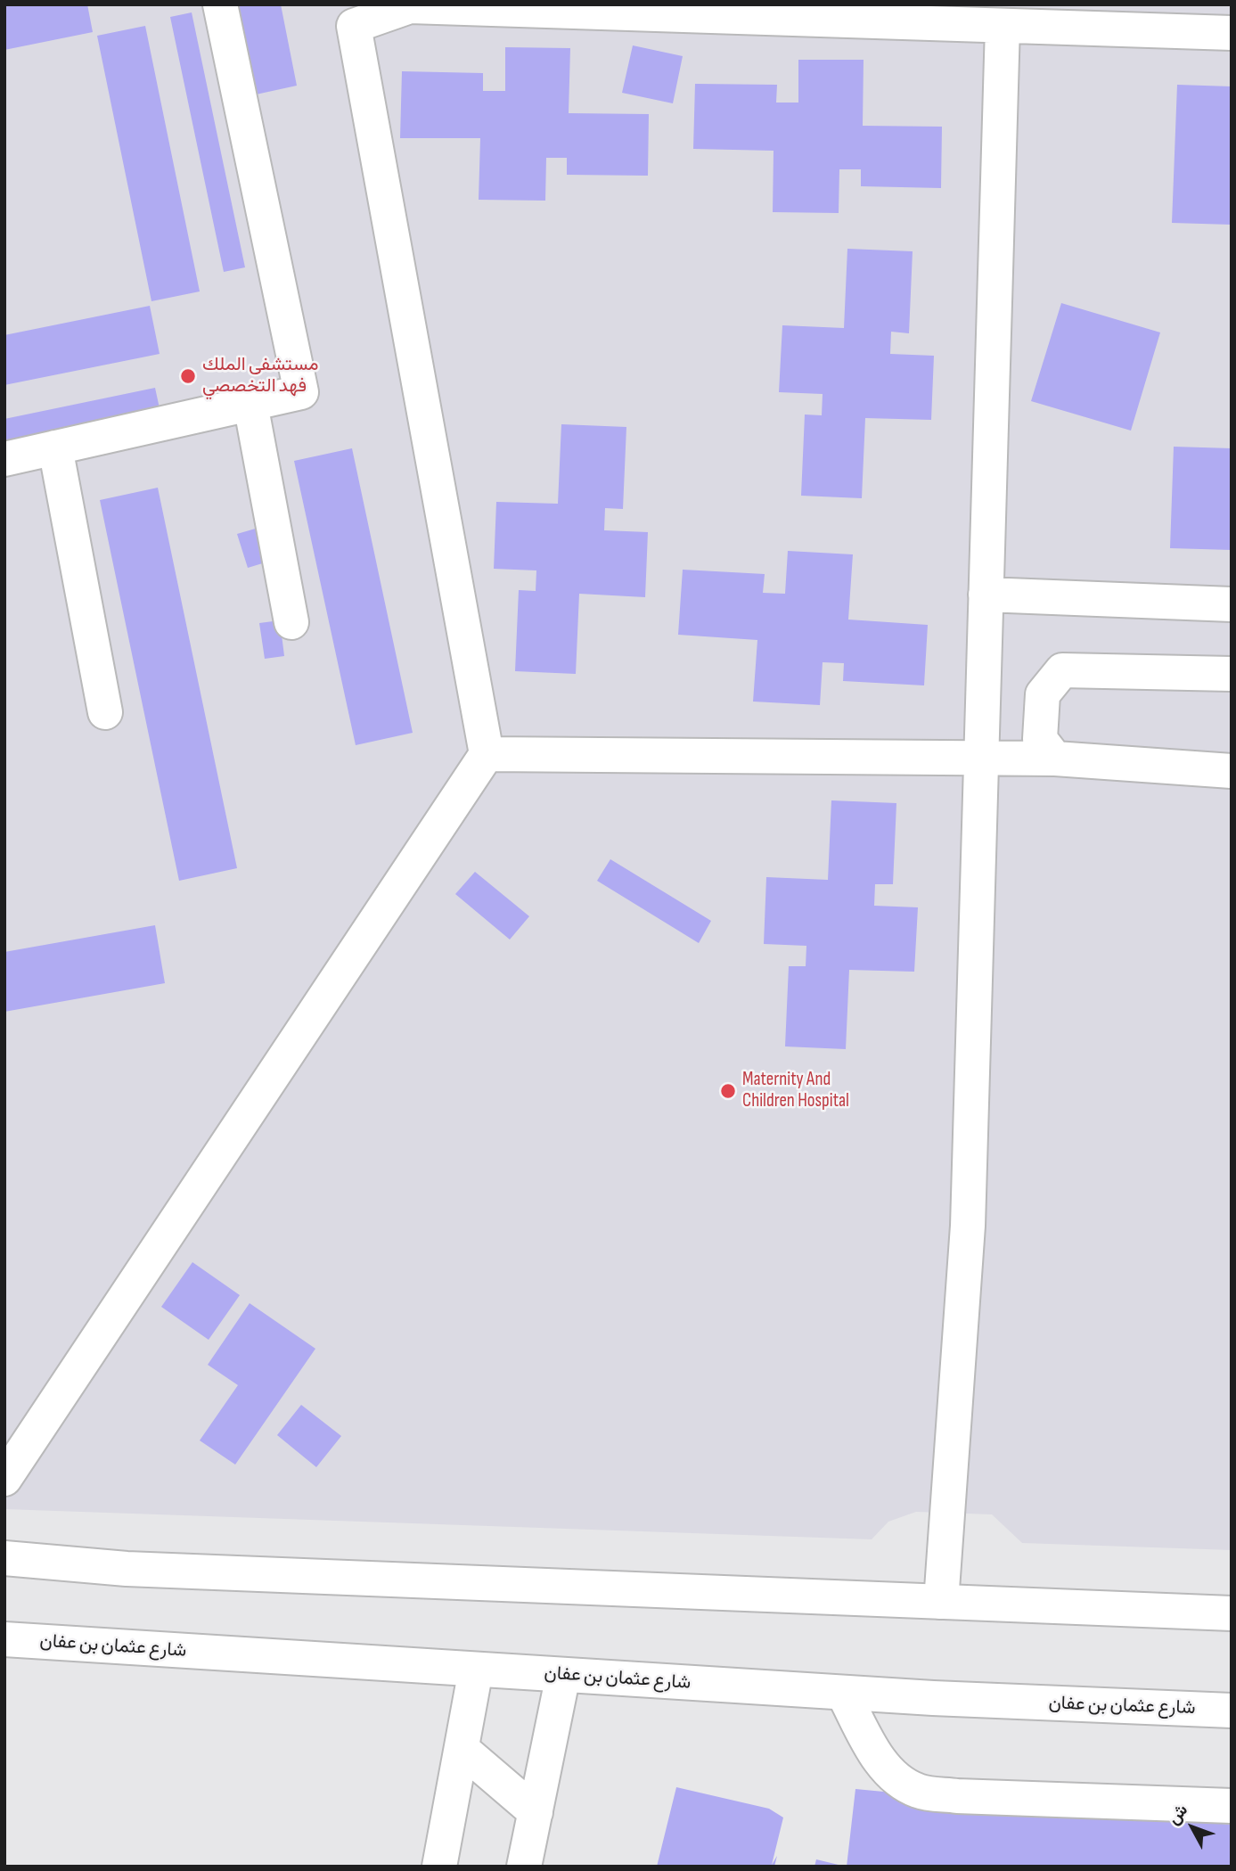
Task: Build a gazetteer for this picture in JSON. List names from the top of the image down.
{
  "streets": {
    "main road": ["شارع عثمان بن عفان"]
  },
  "places": ["مستشفى الملك فهد التخصصي", "Maternity And Children Hospital"],
  "north": "top left"
}
